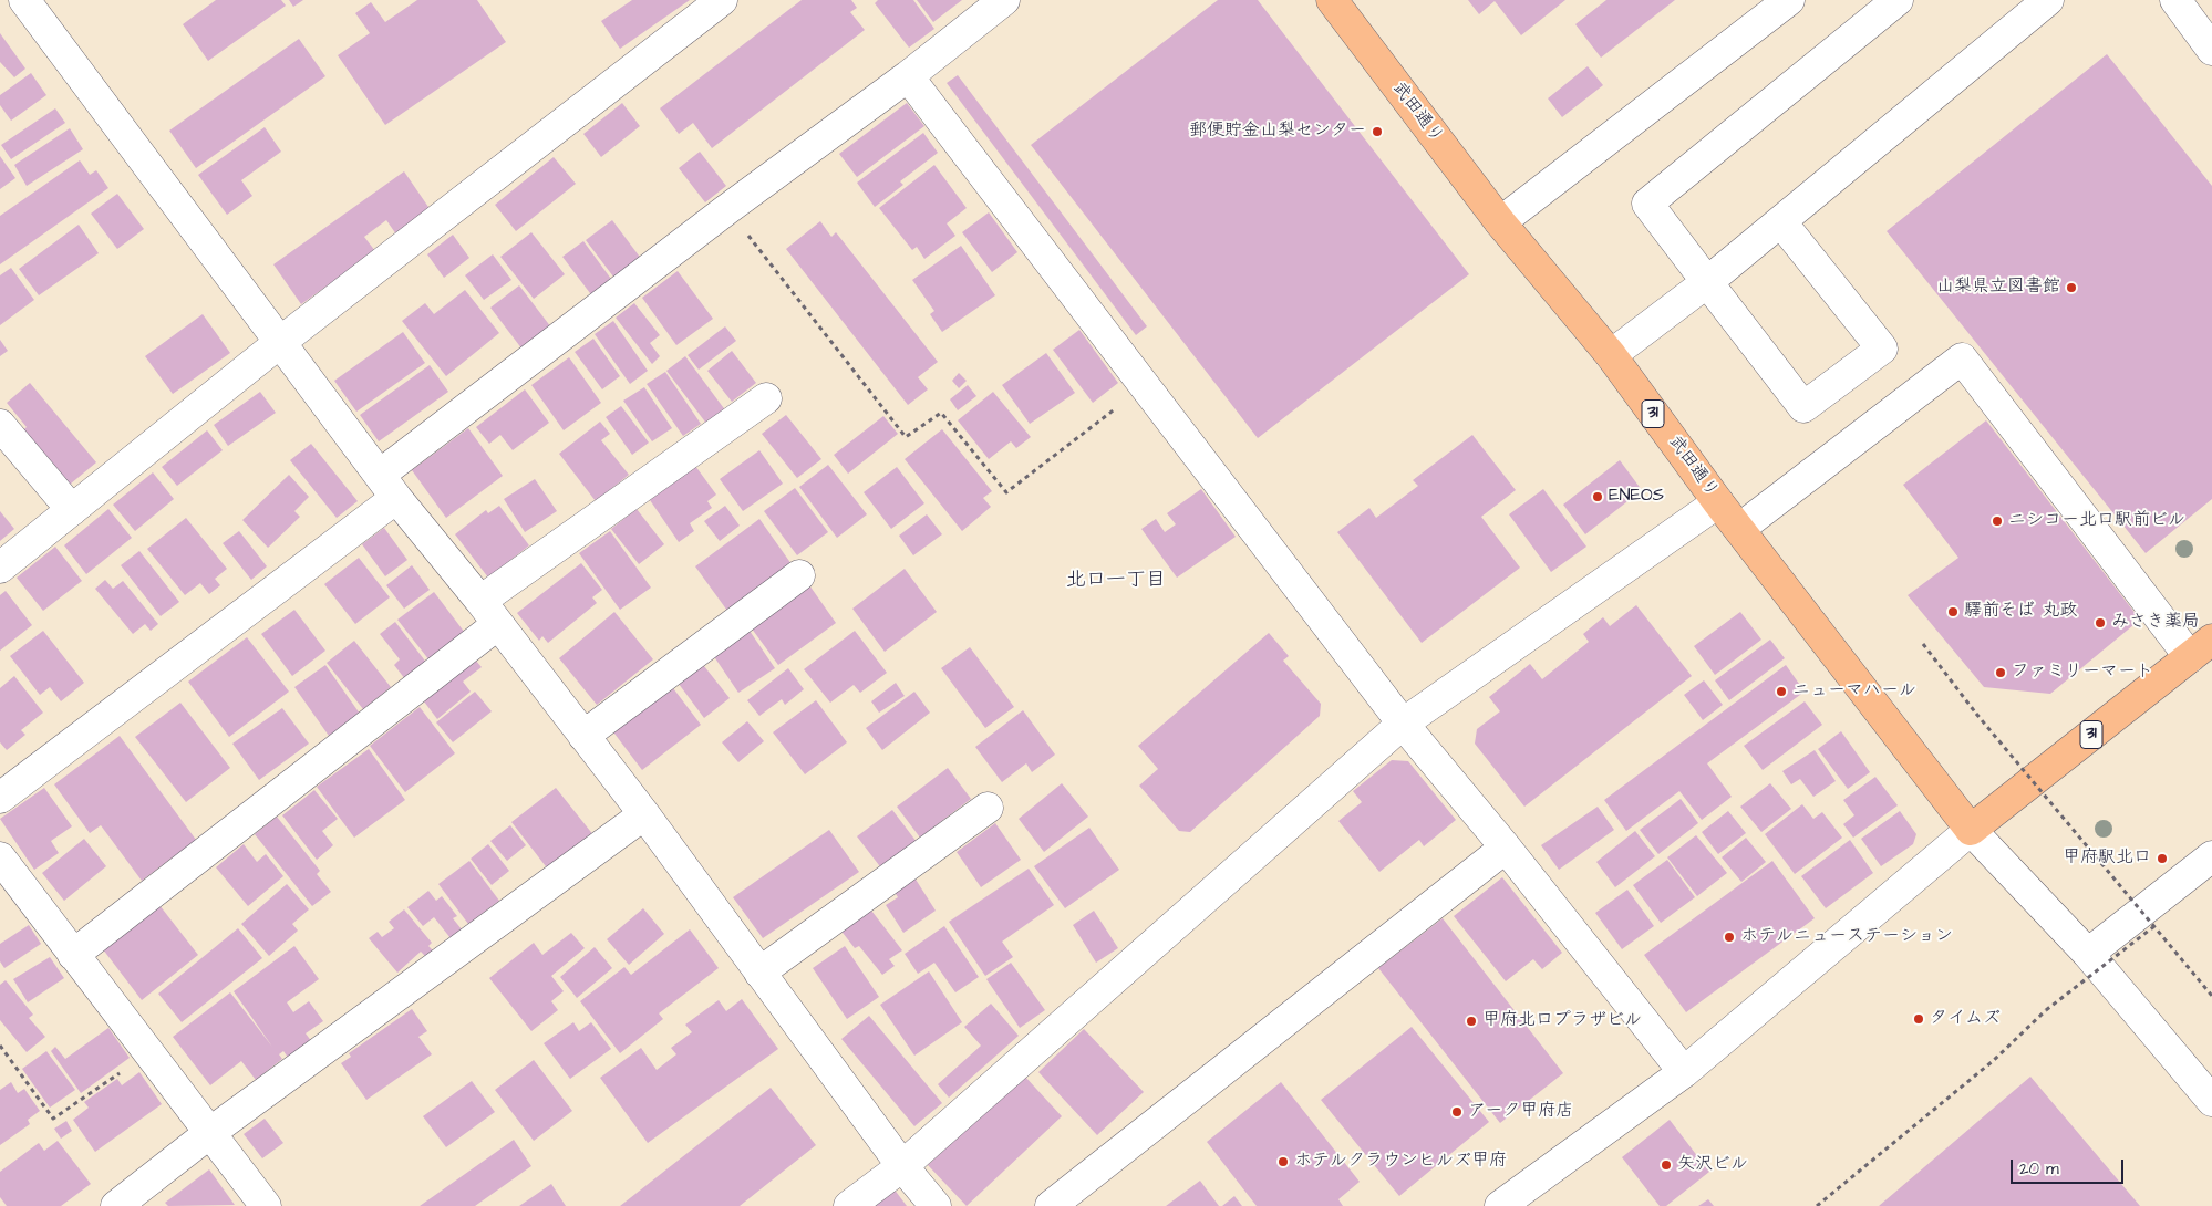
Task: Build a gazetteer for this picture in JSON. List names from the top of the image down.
{
  "streets": {
    "main road": ["武田通り", "31"]
  },
  "crossings": [
    ["武田通り", "31"]
  ],
  "districts": ["北口一丁目"],
  "places": [
    "郵便貯金山梨センター",
    "山梨県立図書館",
    "ENEOS",
    "ニシコー北口駅前ビル",
    "驛前そば 丸政",
    "みさき薬局",
    "ファミリーマート",
    "ニューマハール",
    "甲府駅北口",
    "ホテルニューステーション",
    "タイムズ",
    "甲府北口プラザビル",
    "アーク甲府店",
    "ホテルクラウンヒルズ甲府",
    "矢沢ビル"
  ],
  "scale_bar": "20 m"
}
